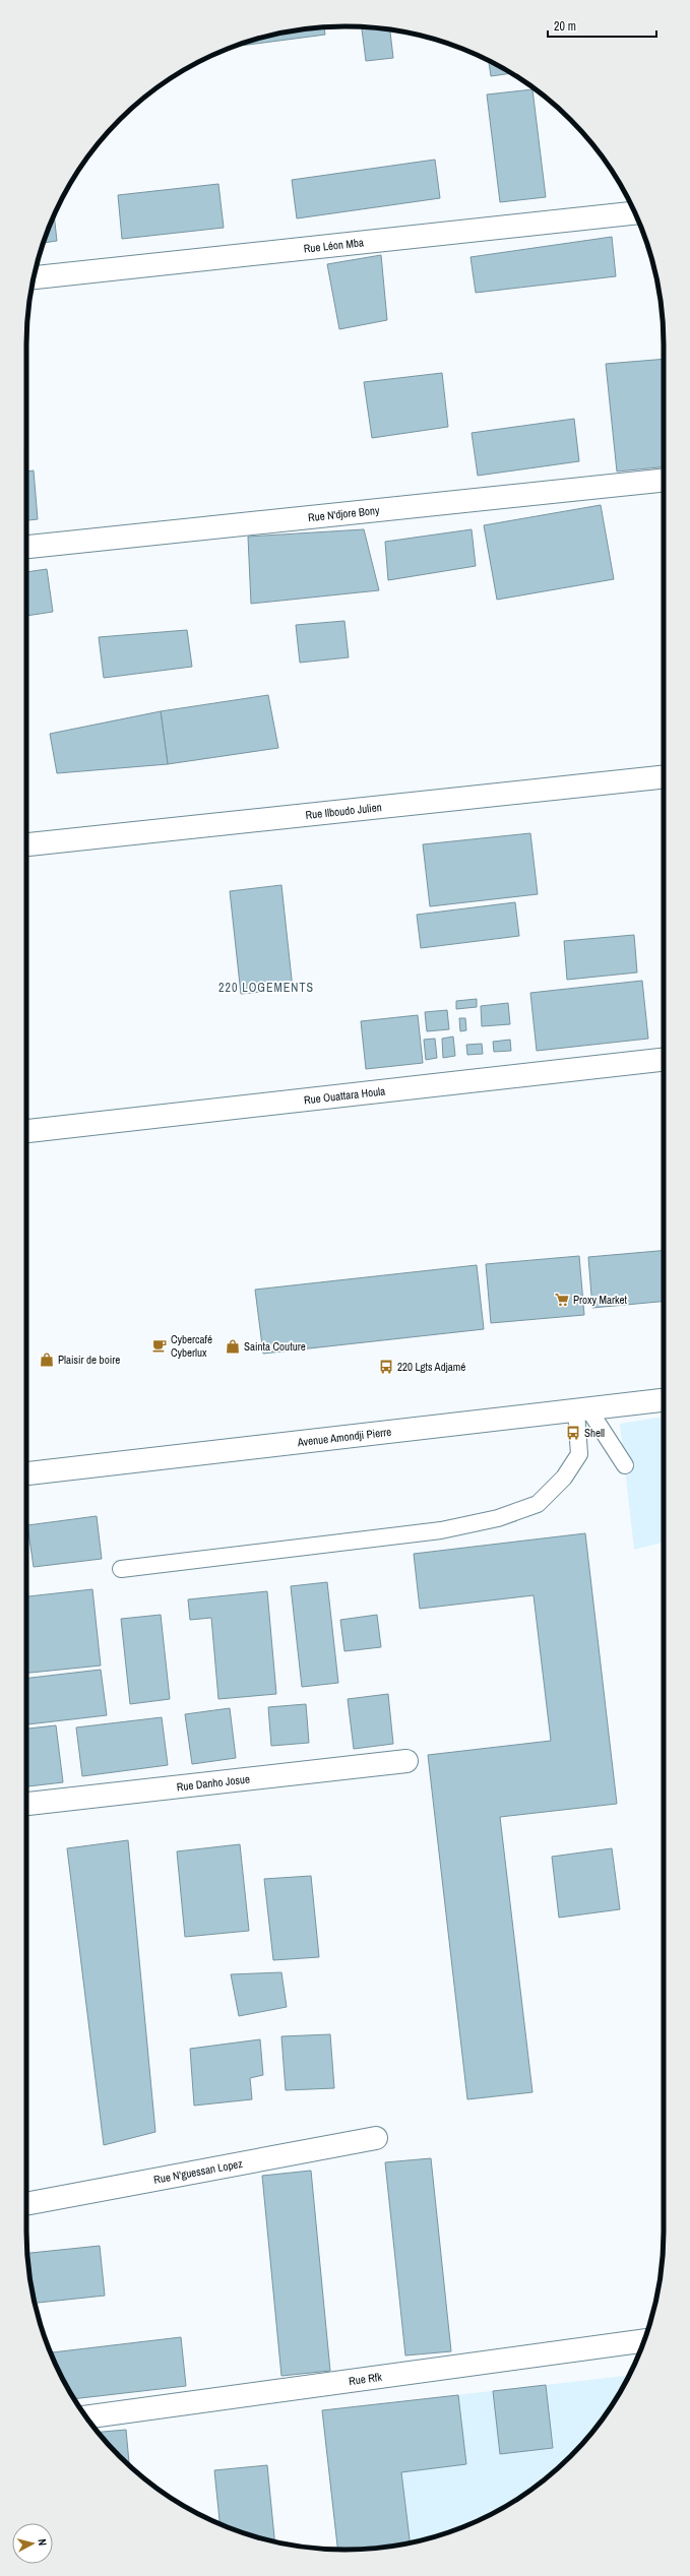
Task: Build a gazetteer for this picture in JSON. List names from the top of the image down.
{
  "streets": {
    "street": [
      "Rue Léon Mba",
      "Rue N'djore Bony",
      "Rue Ilboudo Julien",
      "Rue Ouattara Houla",
      "Avenue Amondji Pierre",
      "Rue Danho Josue",
      "Rue N'guessan Lopez",
      "Rue Rfk"
    ]
  },
  "districts": ["220 LOGEMENTS"],
  "places": {
    "supermarket": ["Proxy Market"],
    "cafe": ["Cybercafé Cyberlux"],
    "shop": ["Sainta Couture", "Plaisir de boire"],
    "bus stop": ["220 Lgts Adjamé", "Shell"]
  },
  "scale_bar": "20 m",
  "north": "right"
}
